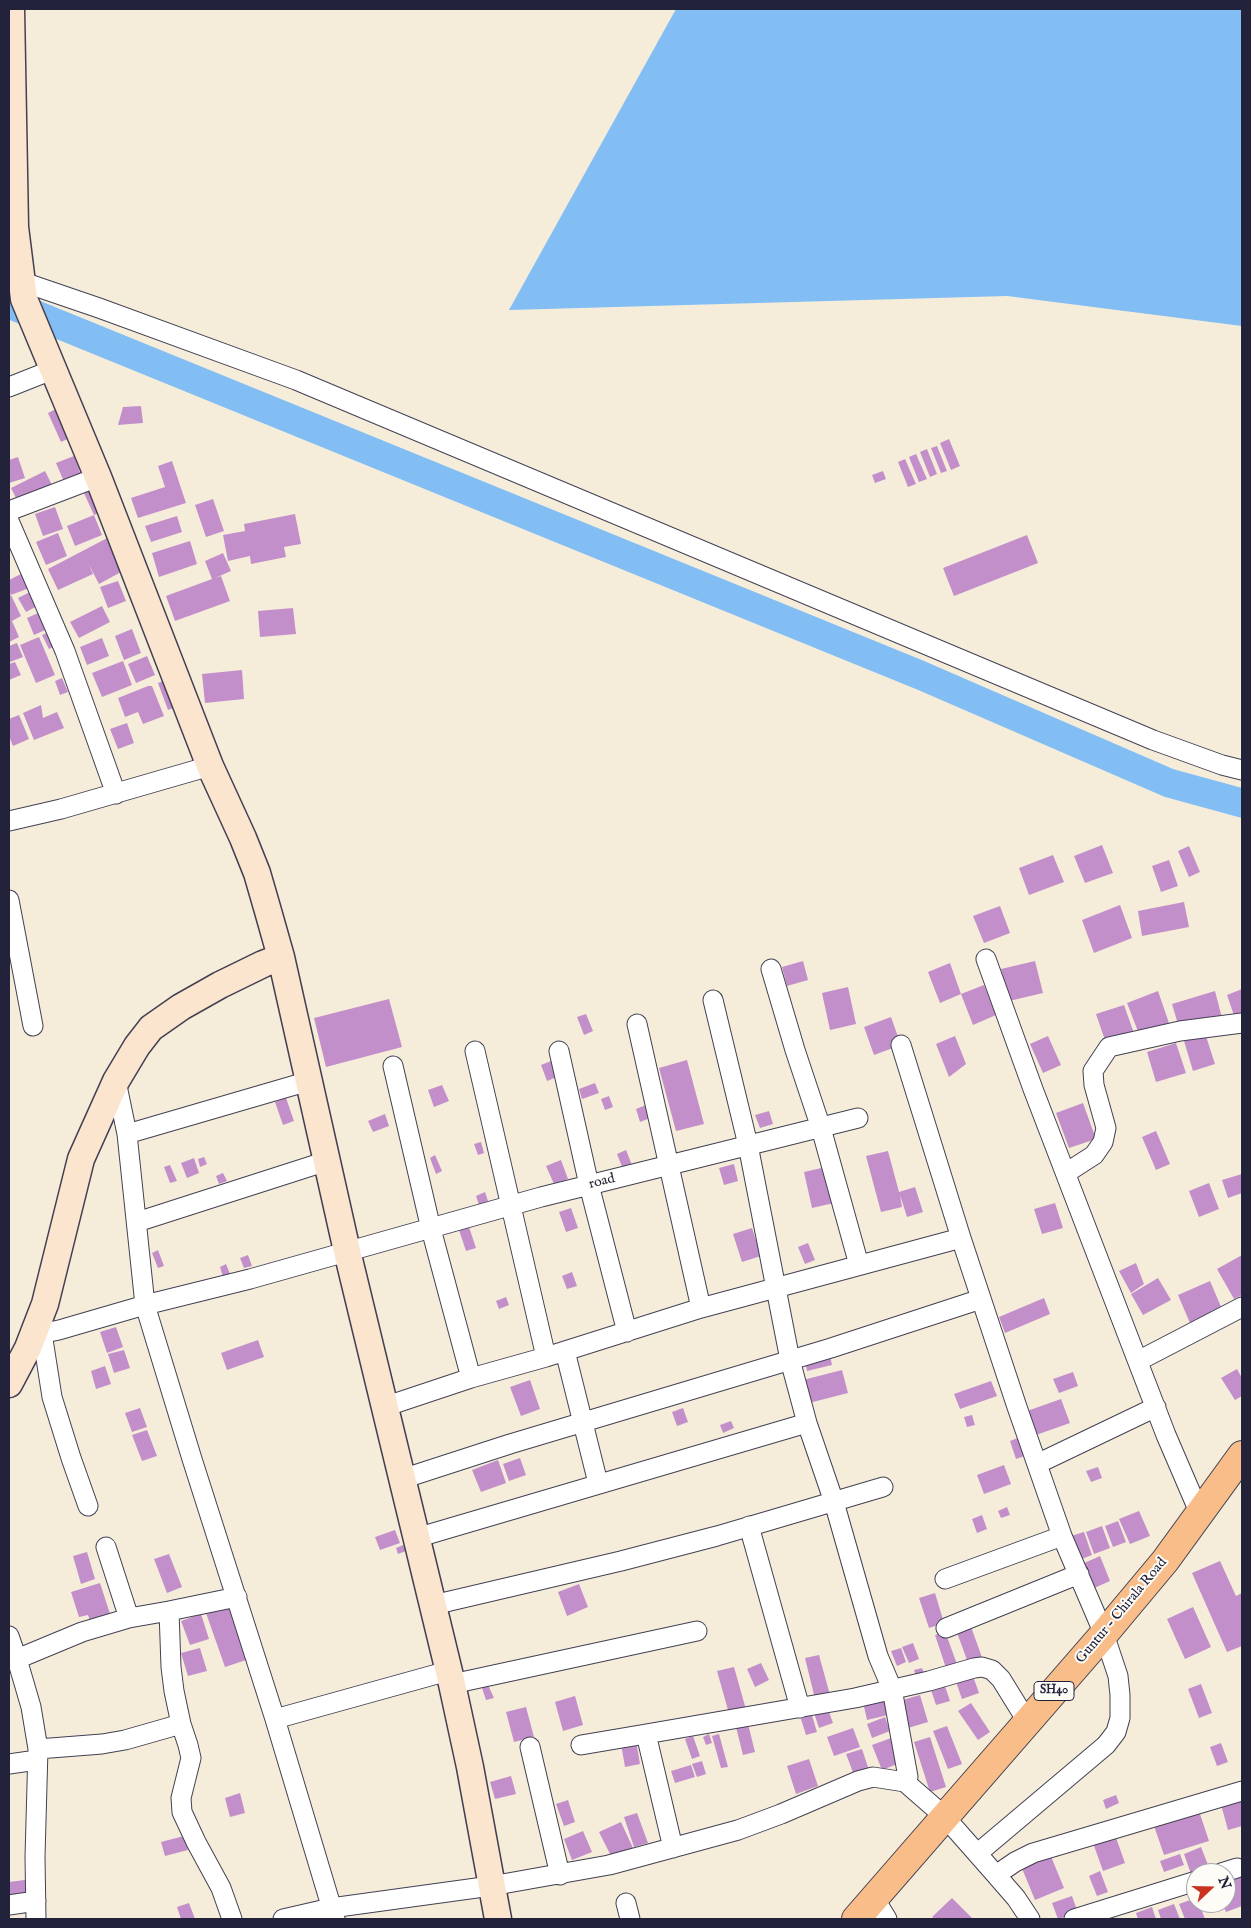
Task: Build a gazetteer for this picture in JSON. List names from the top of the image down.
{
  "streets": {
    "main road": ["Guntur - Chirala Road", "SH40"],
    "street": ["road"]
  },
  "north": "right"
}
